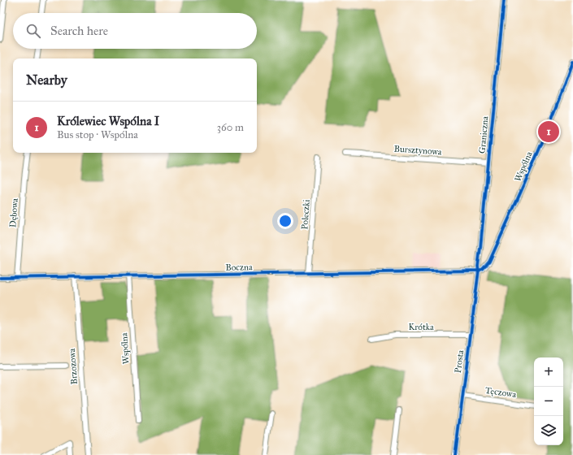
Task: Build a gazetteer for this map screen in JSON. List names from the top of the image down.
{
  "streets": {
    "street": [
      "Graniczna",
      "Bursztynowa",
      "Wspólna",
      "Dębowa",
      "Poleczki",
      "Boczna",
      "Krótka",
      "Prosta",
      "Brzozowa",
      "Tęczowa"
    ]
  },
  "crossings": [
    ["Graniczna", "Bursztynowa"],
    ["Graniczna", "Wspólna"],
    ["Graniczna", "Boczna"],
    ["Graniczna", "Prosta"],
    ["Wspólna", "Boczna"],
    ["Wspólna", "Prosta"],
    ["Dębowa", "Boczna"],
    ["Poleczki", "Boczna"],
    ["Boczna", "Prosta"],
    ["Boczna", "Brzozowa"],
    ["Krótka", "Prosta"],
    ["Prosta", "Tęczowa"]
  ],
  "page": {
    "search": "Search here",
    "heading": "Nearby",
    "list": [
      {
        "mark": "1",
        "name": "Królewiec Wspólna I",
        "note": "Bus stop · Wspólna",
        "value": "360 m"
      }
    ],
    "pins": "1",
    "map_buttons": ["+", "−"]
  }
}
